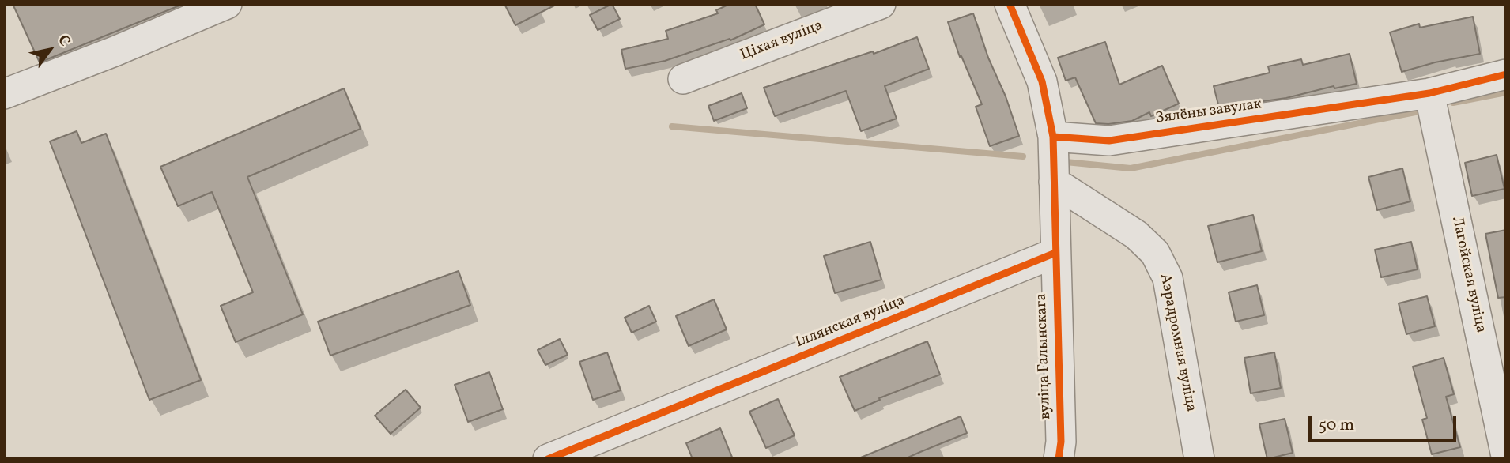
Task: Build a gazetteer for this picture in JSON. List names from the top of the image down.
{
  "streets": {
    "street": [
      "Ціхая вуліца",
      "Зялёны завулак",
      "Лагойская вуліца",
      "Іллянская вуліца",
      "Аэрадромная вуліца",
      "вуліца Галынскага"
    ]
  },
  "crossings": [
    ["Зялёны завулак", "Лагойская вуліца"],
    ["Іллянская вуліца", "вуліца Галынскага"]
  ],
  "scale_bar": "50 m",
  "north": "top right"
}
